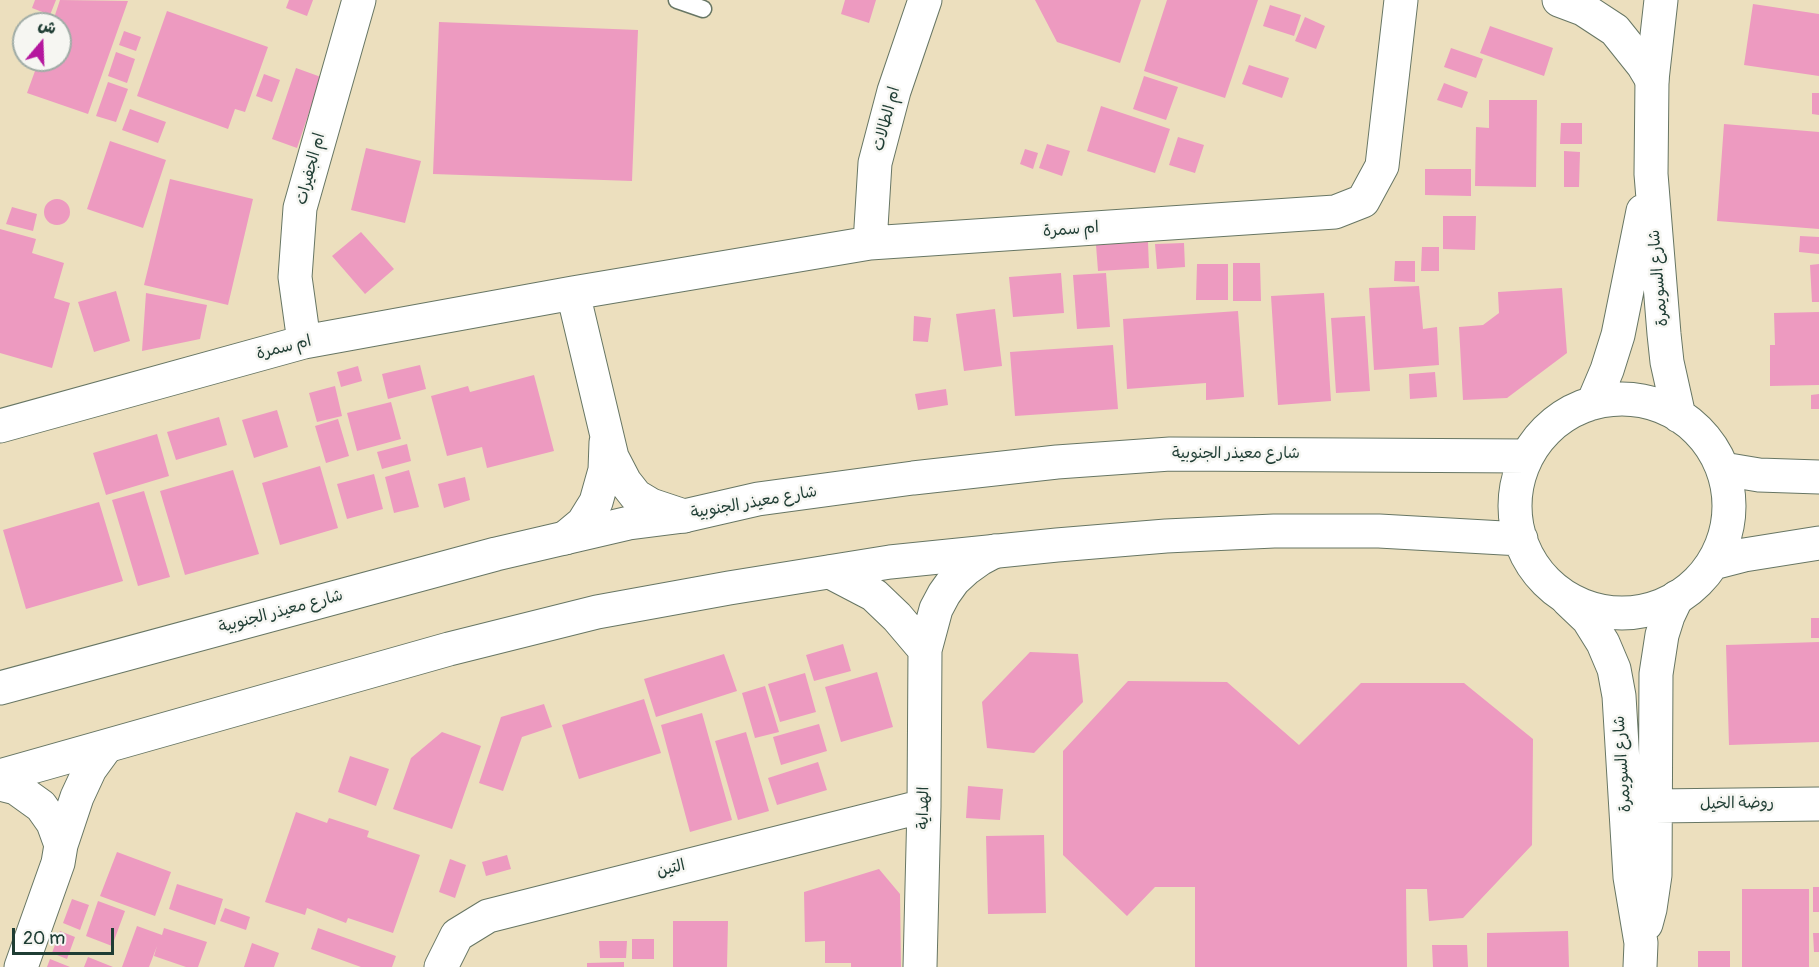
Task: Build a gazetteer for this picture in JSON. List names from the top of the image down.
{
  "streets": {
    "street": [
      "ام الطالات",
      "ام الجفيرات",
      "ام سمرة",
      "شارع السويمرة",
      "شارع معيذر الجنوبية",
      "روضة الخيل",
      "الهداية",
      "التين"
    ]
  },
  "crossings": [
    ["ام الطالات", "ام سمرة"],
    ["ام الجفيرات", "ام سمرة"],
    ["شارع السويمرة", "شارع معيذر الجنوبية"],
    ["شارع السويمرة", "روضة الخيل"],
    ["الهداية", "التين"]
  ],
  "scale_bar": "20 m",
  "north": "top"
}
